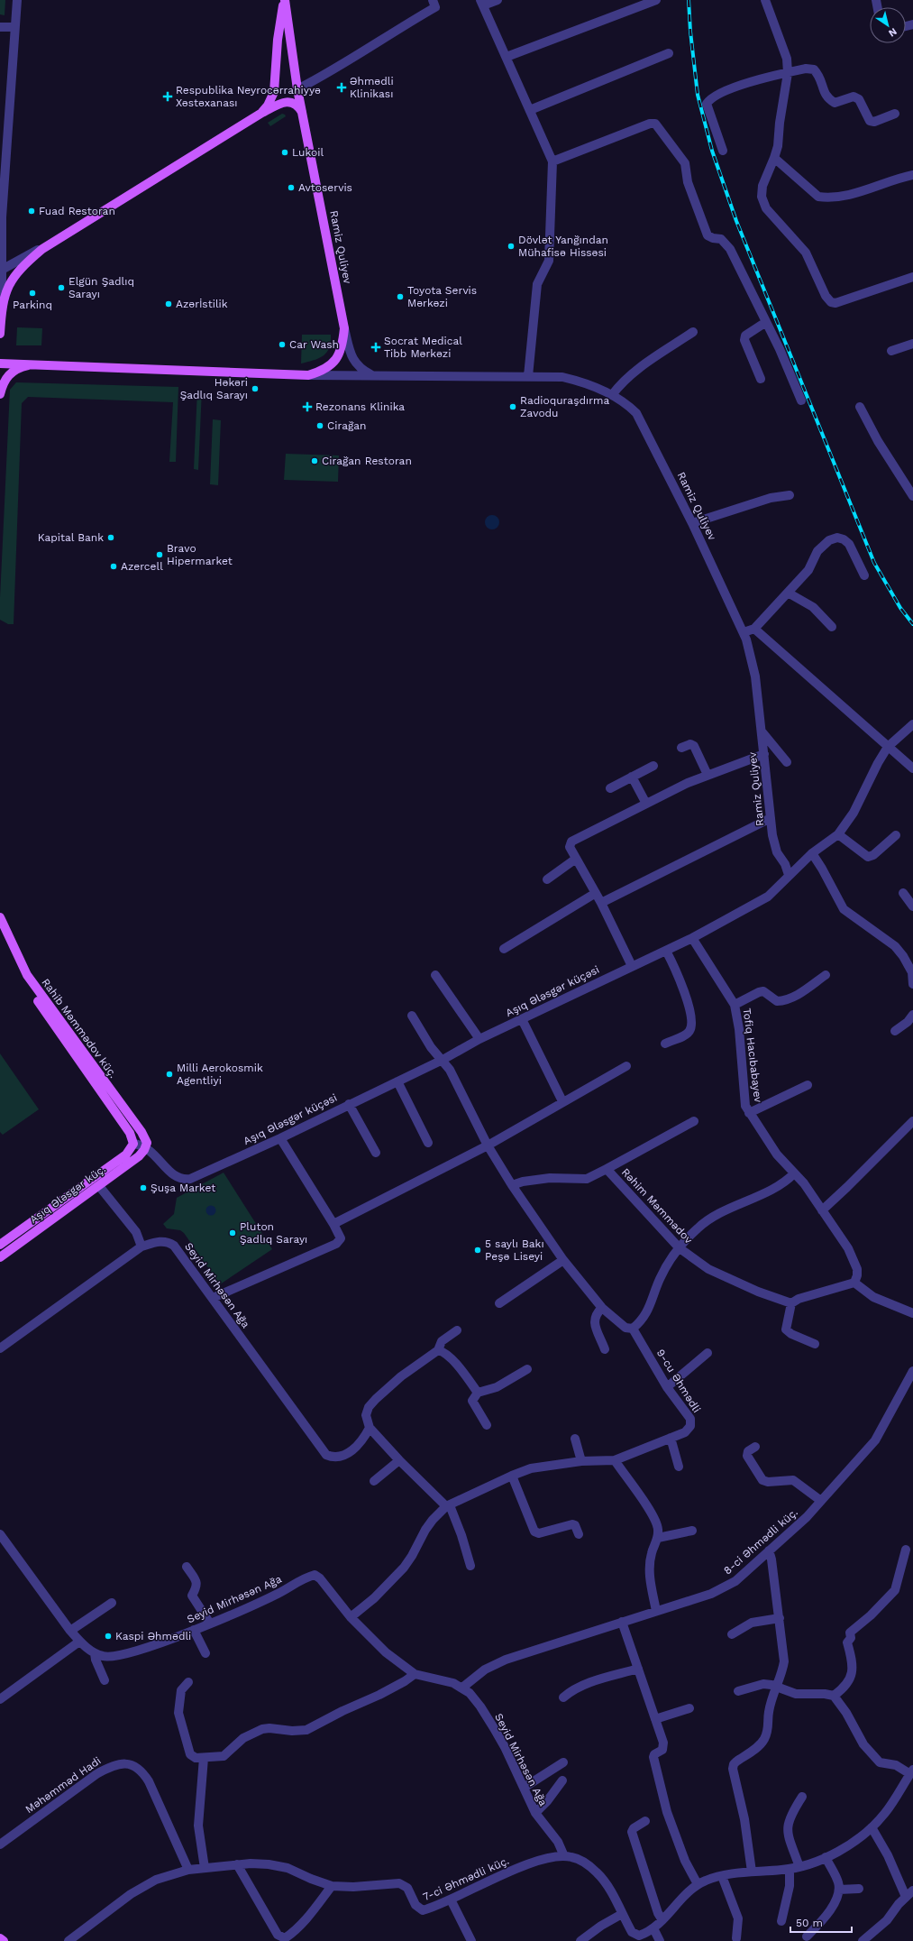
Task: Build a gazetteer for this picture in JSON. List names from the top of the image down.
{
  "streets": {
    "main road": ["Ramiz Quliyev", "Rahib Məmmədov küç.", "Aşıq Ələsgər küç."],
    "street": [
      "Aşıq Ələsgər küçəsi",
      "Tofiq Hacıbabayev",
      "Rəhim Məmmədov",
      "Seyid Mirhəsən Ağa",
      "9-cu Əhmədli",
      "8-ci Əhmədli küç.",
      "Məhəmməd Hadi",
      "7-ci Əhmədli küç."
    ]
  },
  "crossings": [
    ["Ramiz Quliyev", "Aşıq Ələsgər küçəsi"],
    ["Aşıq Ələsgər küçəsi", "Rahib Məmmədov küç."],
    ["Aşıq Ələsgər küçəsi", "Tofiq Hacıbabayev"],
    ["Aşıq Ələsgər küçəsi", "Aşıq Ələsgər küç."],
    ["Rahib Məmmədov küç.", "Aşıq Ələsgər küç."],
    ["Seyid Mirhəsən Ağa", "9-cu Əhmədli"],
    ["Seyid Mirhəsən Ağa", "8-ci Əhmədli küç."],
    ["Seyid Mirhəsən Ağa", "7-ci Əhmədli küç."],
    ["Məhəmməd Hadi", "7-ci Əhmədli küç."]
  ],
  "places": {
    "health": [
      "Əhmədli Klinikası",
      "Respublika Neyrocərrahiyyə Xəstəxanası",
      "Socrat Medical Tibb Mərkəzi",
      "Rezonans Klinika"
    ],
    "other": [
      "Lukoil",
      "Avtoservis",
      "Fuad Restoran",
      "Dövlət Yanğından Mühafisə Hissəsi",
      "Elgün Şadlıq Sarayı",
      "Parkinq",
      "Toyota Servis Mərkəzi",
      "Azərİstilik",
      "Car Wash",
      "Həkəri Şadlıq Sarayı",
      "Radioquraşdırma Zavodu",
      "Cirağan",
      "Cirağan Restoran",
      "Kapital Bank",
      "Bravo Hipermarket",
      "Azercell",
      "Milli Aerokosmik Agentliyi",
      "Şuşa Market",
      "Pluton Şadlıq Sarayı",
      "5 saylı Bakı Peşə Liseyi",
      "Kaspi Əhmədli"
    ]
  },
  "scale_bar": "50 m",
  "north": "bottom right"
}
